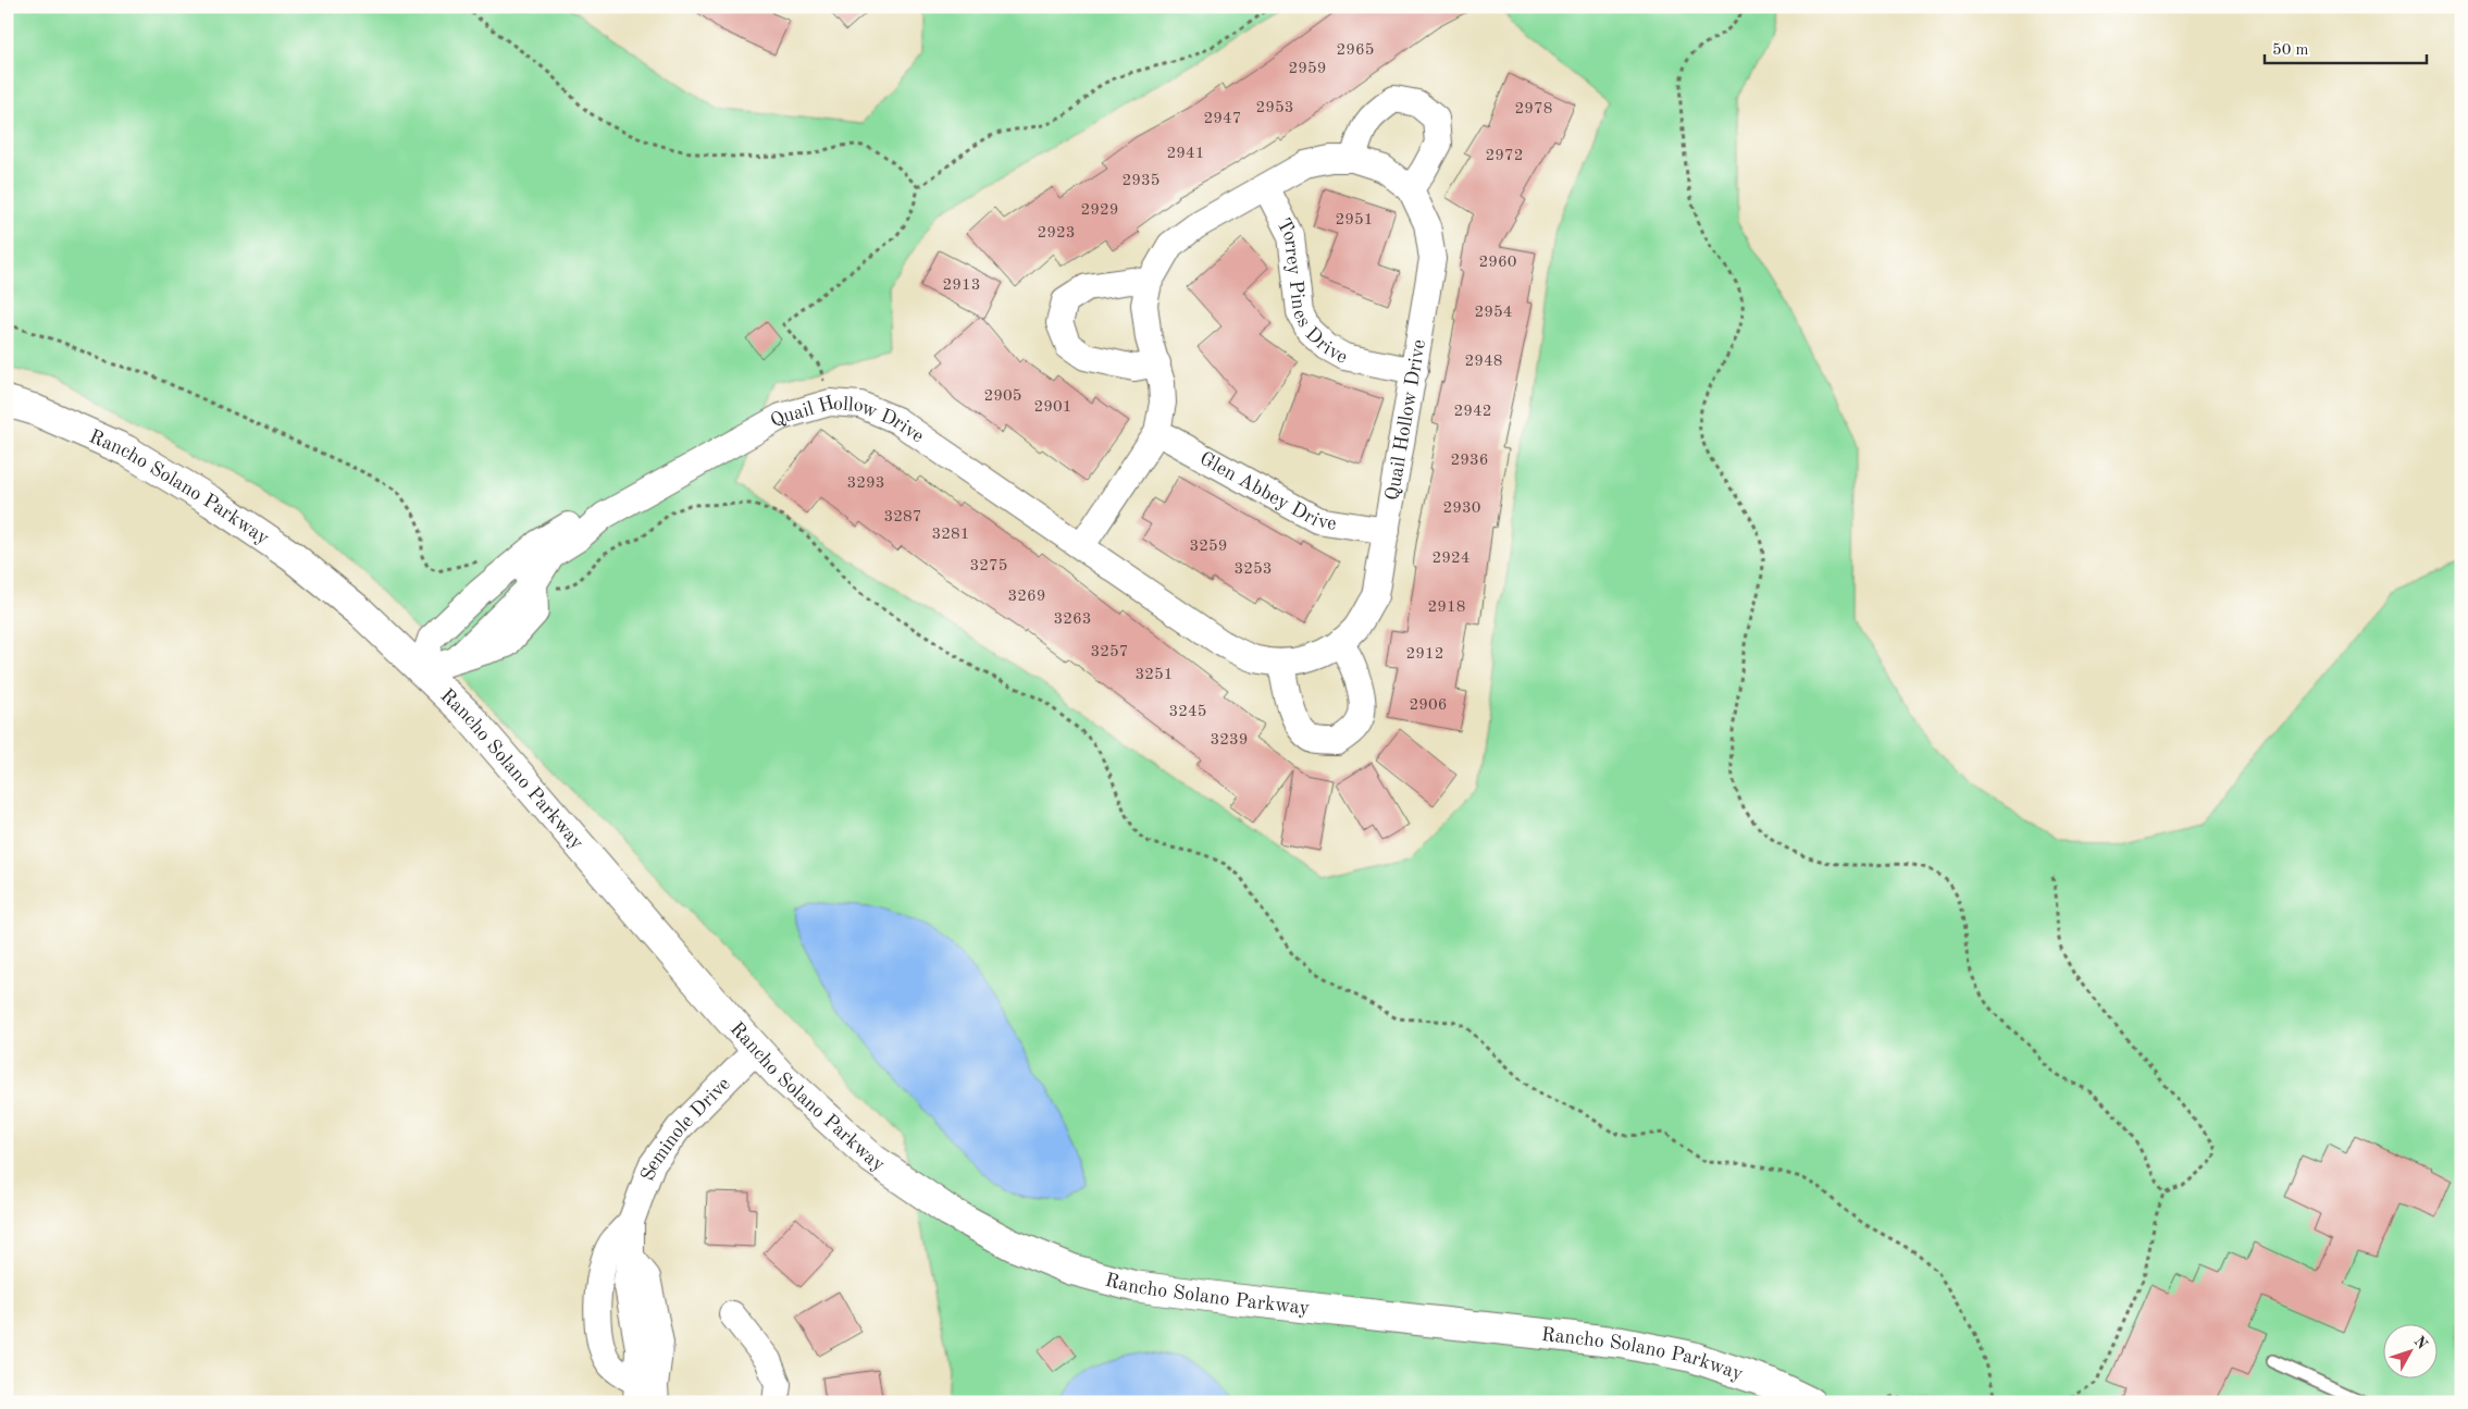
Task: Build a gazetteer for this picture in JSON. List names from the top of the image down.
{
  "streets": {
    "street": [
      "Torrey Pines Drive",
      "Quail Hollow Drive",
      "Rancho Solano Parkway",
      "Glen Abbey Drive",
      "Seminole Drive"
    ]
  },
  "crossings": [
    ["Torrey Pines Drive", "Quail Hollow Drive"],
    ["Quail Hollow Drive", "Rancho Solano Parkway"],
    ["Quail Hollow Drive", "Glen Abbey Drive"],
    ["Rancho Solano Parkway", "Seminole Drive"]
  ],
  "house_numbers": [
    "2965",
    "2959",
    "2953",
    "2978",
    "2947",
    "2941",
    "2972",
    "2935",
    "2929",
    "2951",
    "2923",
    "2960",
    "2913",
    "2954",
    "2948",
    "2905",
    "2901",
    "2942",
    "2936",
    "3293",
    "2930",
    "3287",
    "3281",
    "3259",
    "2924",
    "3275",
    "3253",
    "3269",
    "2918",
    "3263",
    "3257",
    "2912",
    "3251",
    "2906",
    "3245",
    "3239"
  ],
  "scale_bar": "50 m",
  "north": "top right"
}
